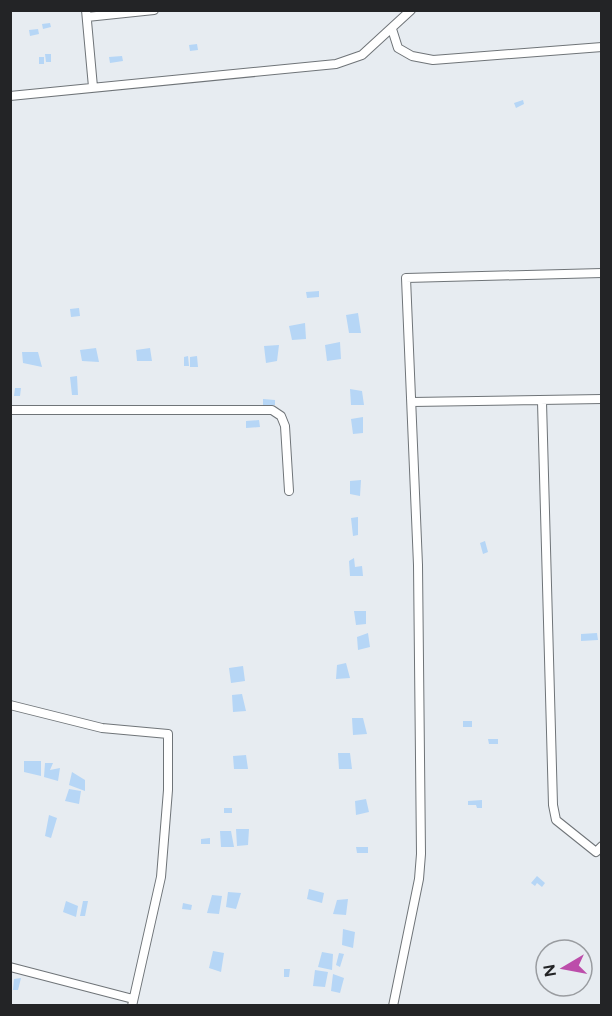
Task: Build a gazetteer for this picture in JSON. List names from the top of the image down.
{
  "north": "left"
}
